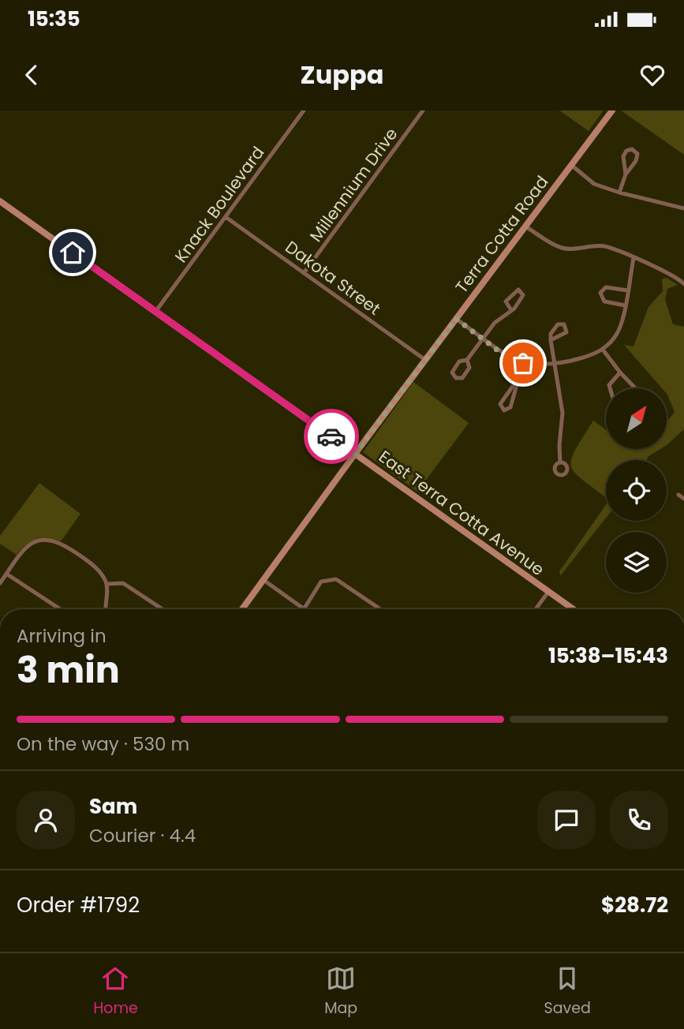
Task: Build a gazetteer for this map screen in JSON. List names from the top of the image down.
{
  "streets": {
    "main road": ["Terra Cotta Road", "East Terra Cotta Avenue"],
    "street": ["Millennium Drive", "Knack Boulevard", "Dakota Street"]
  },
  "crossings": [
    ["Millennium Drive", "Dakota Street"],
    ["Knack Boulevard", "Dakota Street"],
    ["Knack Boulevard", "East Terra Cotta Avenue"],
    ["Terra Cotta Road", "Dakota Street"],
    ["Terra Cotta Road", "East Terra Cotta Avenue"]
  ],
  "north": "top right",
  "page": {
    "status": "15:35",
    "header": "Zuppa",
    "heading": ["3 min", "Arriving in", "15:38–15:43"],
    "panel": [
      "Sam",
      "Courier · 4.4",
      "Order #1792",
      "$28.72"
    ],
    "bar": "On the way · 530 m",
    "tabs": ["Home", "Map", "Saved"]
  }
}
